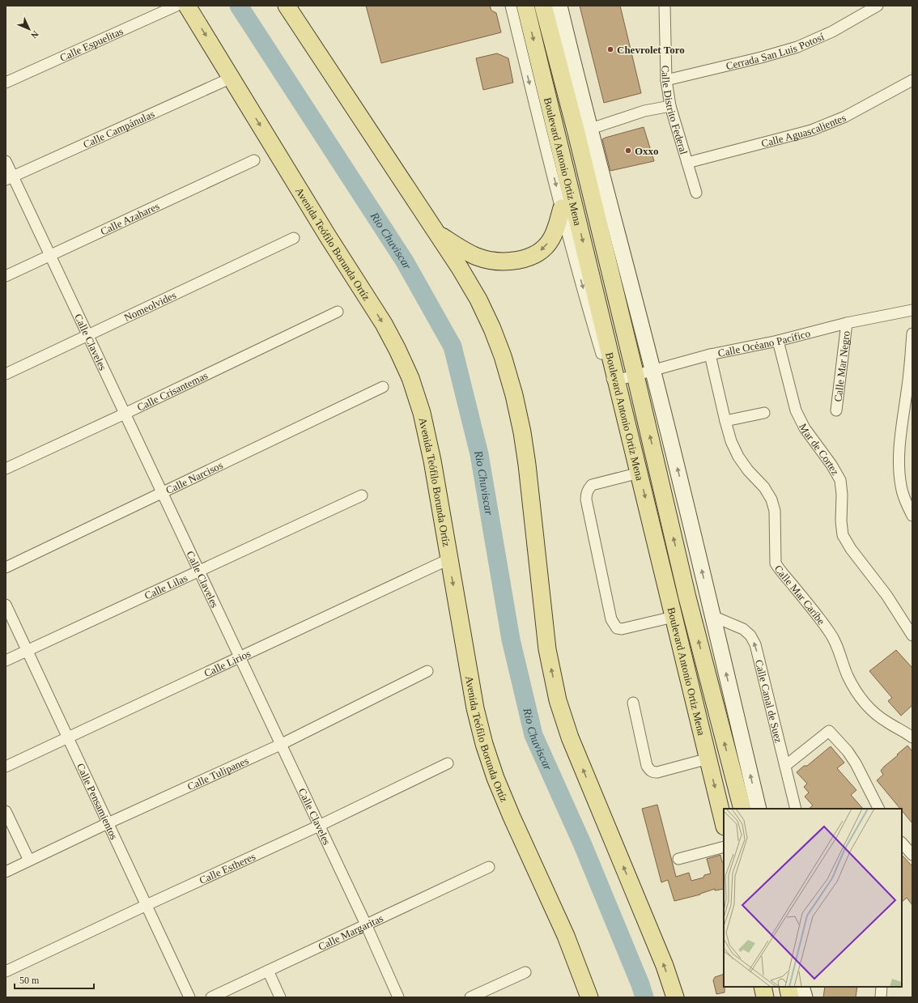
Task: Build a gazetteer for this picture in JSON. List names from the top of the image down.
{
  "streets": {
    "main road": ["Boulevard Antonio Ortiz Mena", "Avenida Teófilo Borunda Ortíz"],
    "street": [
      "Calle Espuelitas",
      "Cerrada San Luis Potosí",
      "Calle Distrito Federal",
      "Calle Campánulas",
      "Calle Aguascalientes",
      "Calle Azahares",
      "Nomeolvides",
      "Calle Claveles",
      "Calle Océano Pacífico",
      "Calle Mar Negro",
      "Calle Crisantemas",
      "Mar de Cortez",
      "Calle Narcisos",
      "Calle Lilas",
      "Calle Mar Caribe",
      "Calle Lirios",
      "Calle Canal de Suez",
      "Calle Tulipanes",
      "Calle Pensamientos",
      "Calle Estheres",
      "Calle Margaritas"
    ]
  },
  "crossings": [
    ["Cerrada San Luis Potosí", "Calle Distrito Federal"],
    ["Calle Distrito Federal", "Calle Aguascalientes"],
    ["Calle Campánulas", "Avenida Teófilo Borunda Ortíz"],
    ["Calle Campánulas", "Calle Claveles"],
    ["Boulevard Antonio Ortiz Mena", "Calle Océano Pacífico"],
    ["Boulevard Antonio Ortiz Mena", "Calle Canal de Suez"],
    ["Calle Azahares", "Calle Claveles"],
    ["Avenida Teófilo Borunda Ortíz", "Calle Lirios"],
    ["Nomeolvides", "Calle Claveles"],
    ["Calle Claveles", "Calle Crisantemas"],
    ["Calle Claveles", "Calle Narcisos"],
    ["Calle Claveles", "Calle Lilas"],
    ["Calle Claveles", "Calle Lirios"],
    ["Calle Claveles", "Calle Tulipanes"],
    ["Calle Claveles", "Calle Estheres"],
    ["Calle Claveles", "Calle Margaritas"],
    ["Calle Océano Pacífico", "Calle Mar Negro"],
    ["Calle Océano Pacífico", "Mar de Cortez"],
    ["Calle Océano Pacífico", "Calle Mar Caribe"],
    ["Calle Lilas", "Calle Pensamientos"],
    ["Calle Lirios", "Calle Pensamientos"],
    ["Calle Tulipanes", "Calle Pensamientos"],
    ["Calle Pensamientos", "Calle Estheres"]
  ],
  "one_way": ["Calle Canal de Suez"],
  "water": ["Rio Chuviscar"],
  "places": ["Chevrolet Toro", "Oxxo"],
  "scale_bar": "50 m",
  "north": "bottom right"
}
